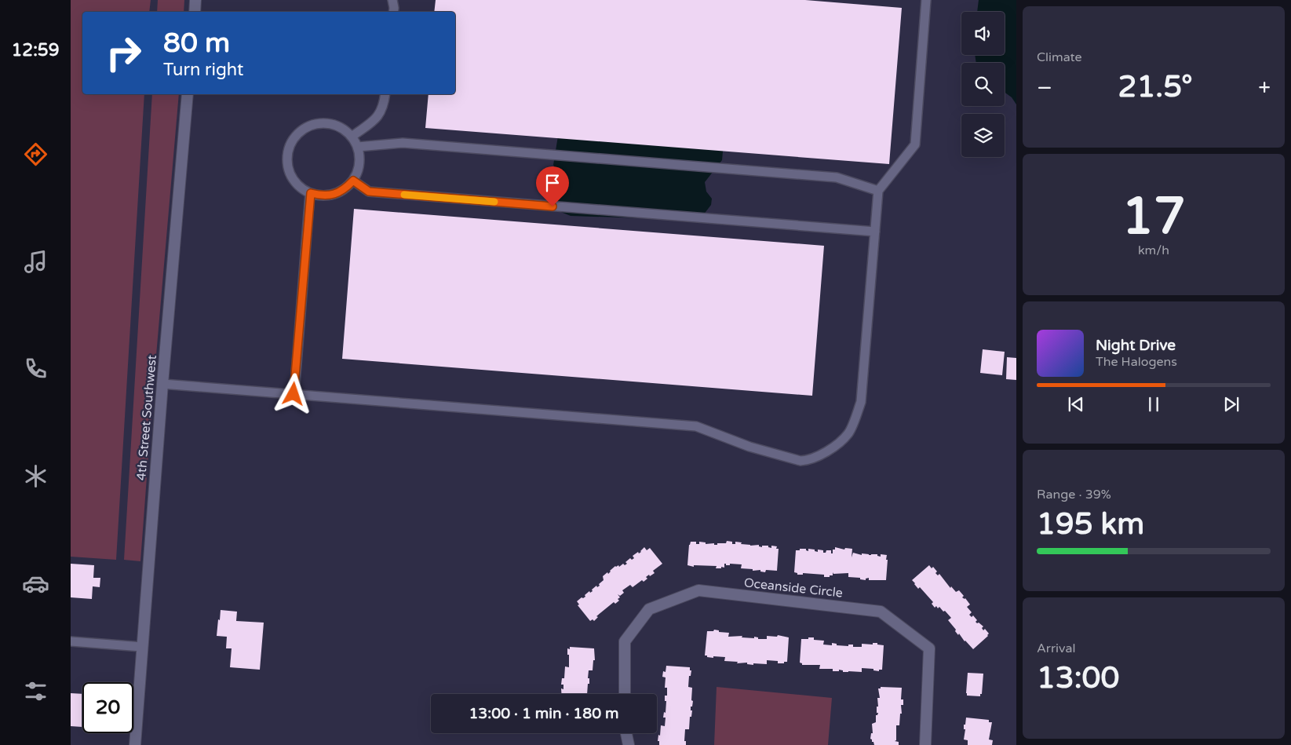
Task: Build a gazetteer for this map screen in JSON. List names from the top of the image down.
{
  "streets": {
    "street": ["4th Street Southwest", "Oceanside Circle"]
  },
  "page": {
    "tabs": "12:59",
    "tile": [
      "Climate",
      ["17", "km/h"],
      ["Range · 39%", "195 km"],
      ["Arrival", "13:00"]
    ],
    "turn": ["80 m", "Turn right"],
    "heat": ["−", "21.5°", "+"],
    "song": ["Night Drive", "The Halogens"],
    "limit": "20",
    "trip": "13:00 · 1 min · 180 m"
  }
}
